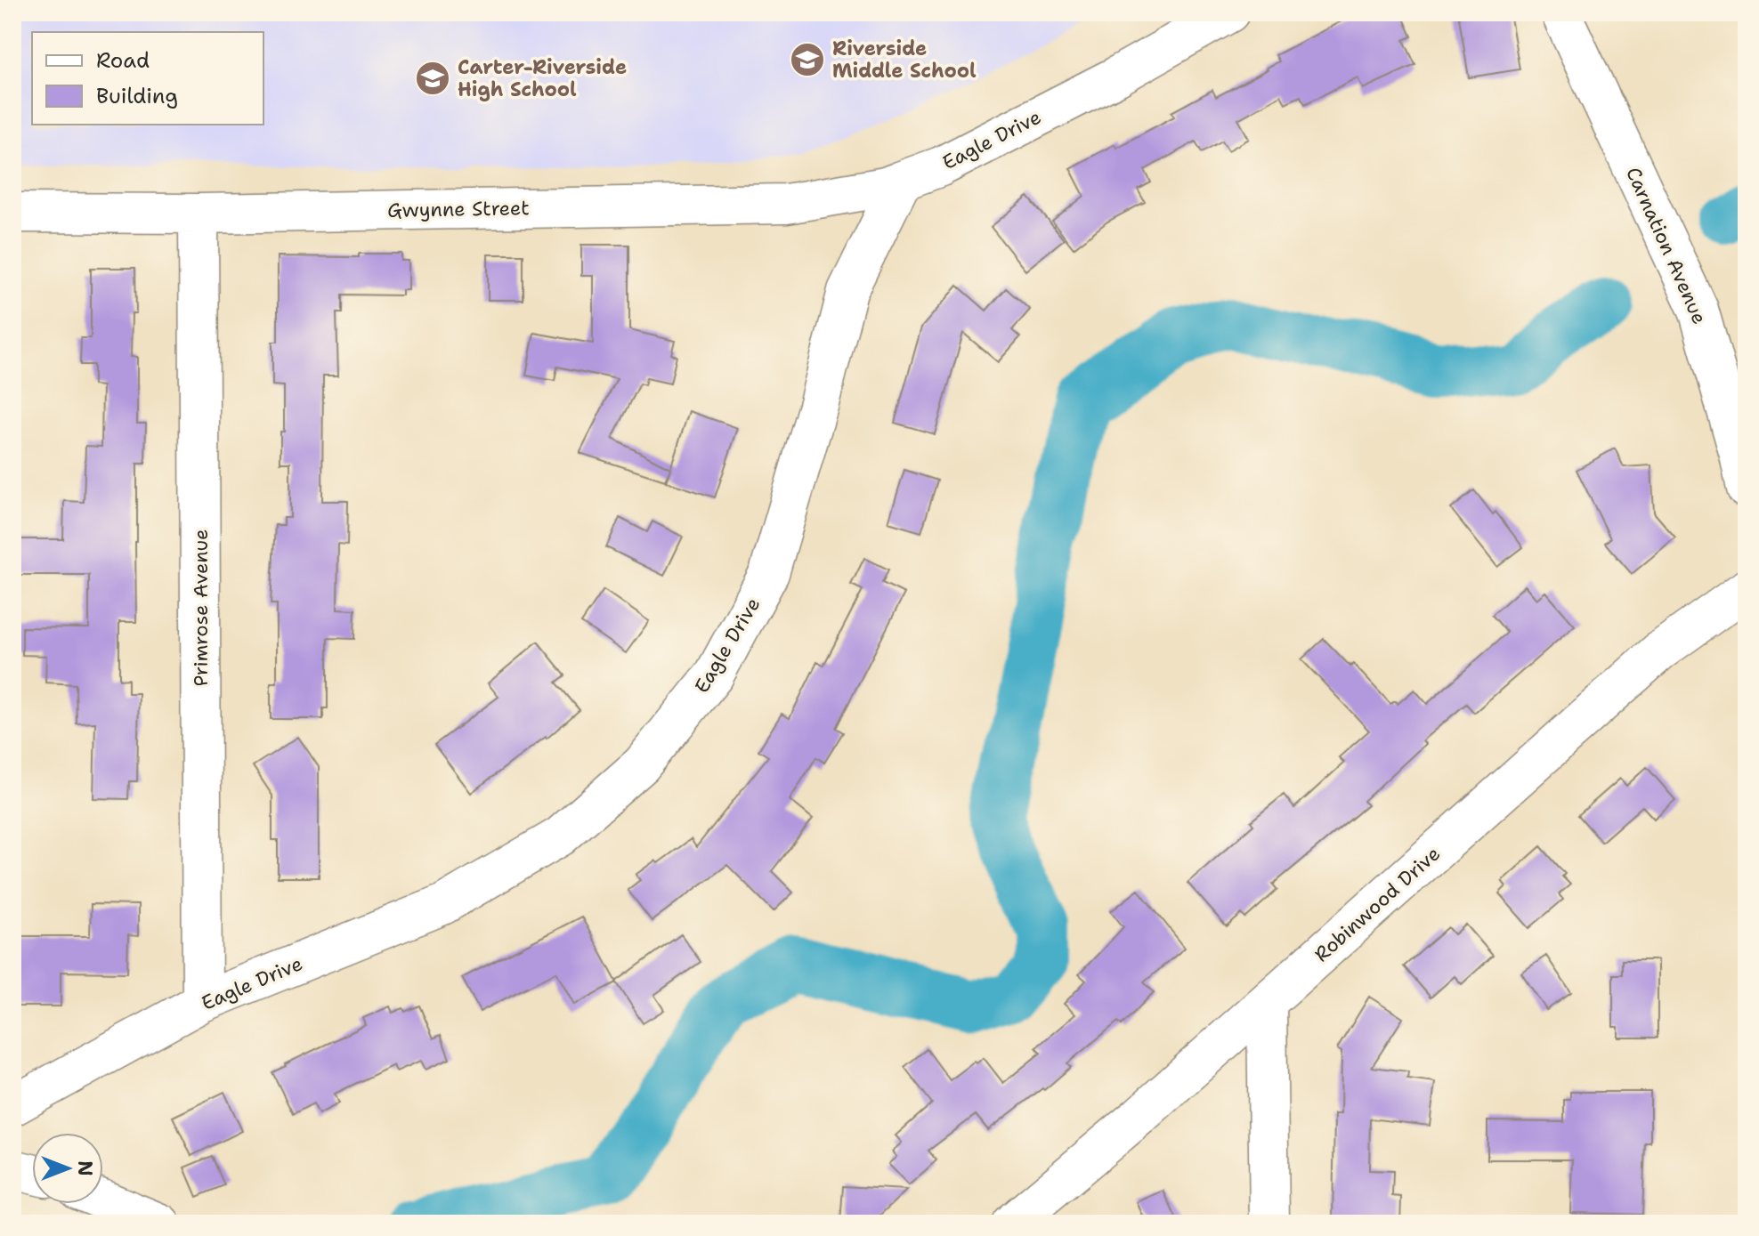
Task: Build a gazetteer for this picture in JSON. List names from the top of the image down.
{
  "streets": {
    "street": [
      "Eagle Drive",
      "Gwynne Street",
      "Carnation Avenue",
      "Primrose Avenue",
      "Robinwood Drive"
    ]
  },
  "crossings": [
    ["Eagle Drive", "Gwynne Street"],
    ["Eagle Drive", "Primrose Avenue"],
    ["Gwynne Street", "Primrose Avenue"]
  ],
  "places": {
    "school or university": ["Riverside Middle School", "Carter-Riverside High School"]
  },
  "legend": ["Road", "Building"],
  "north": "right"
}
